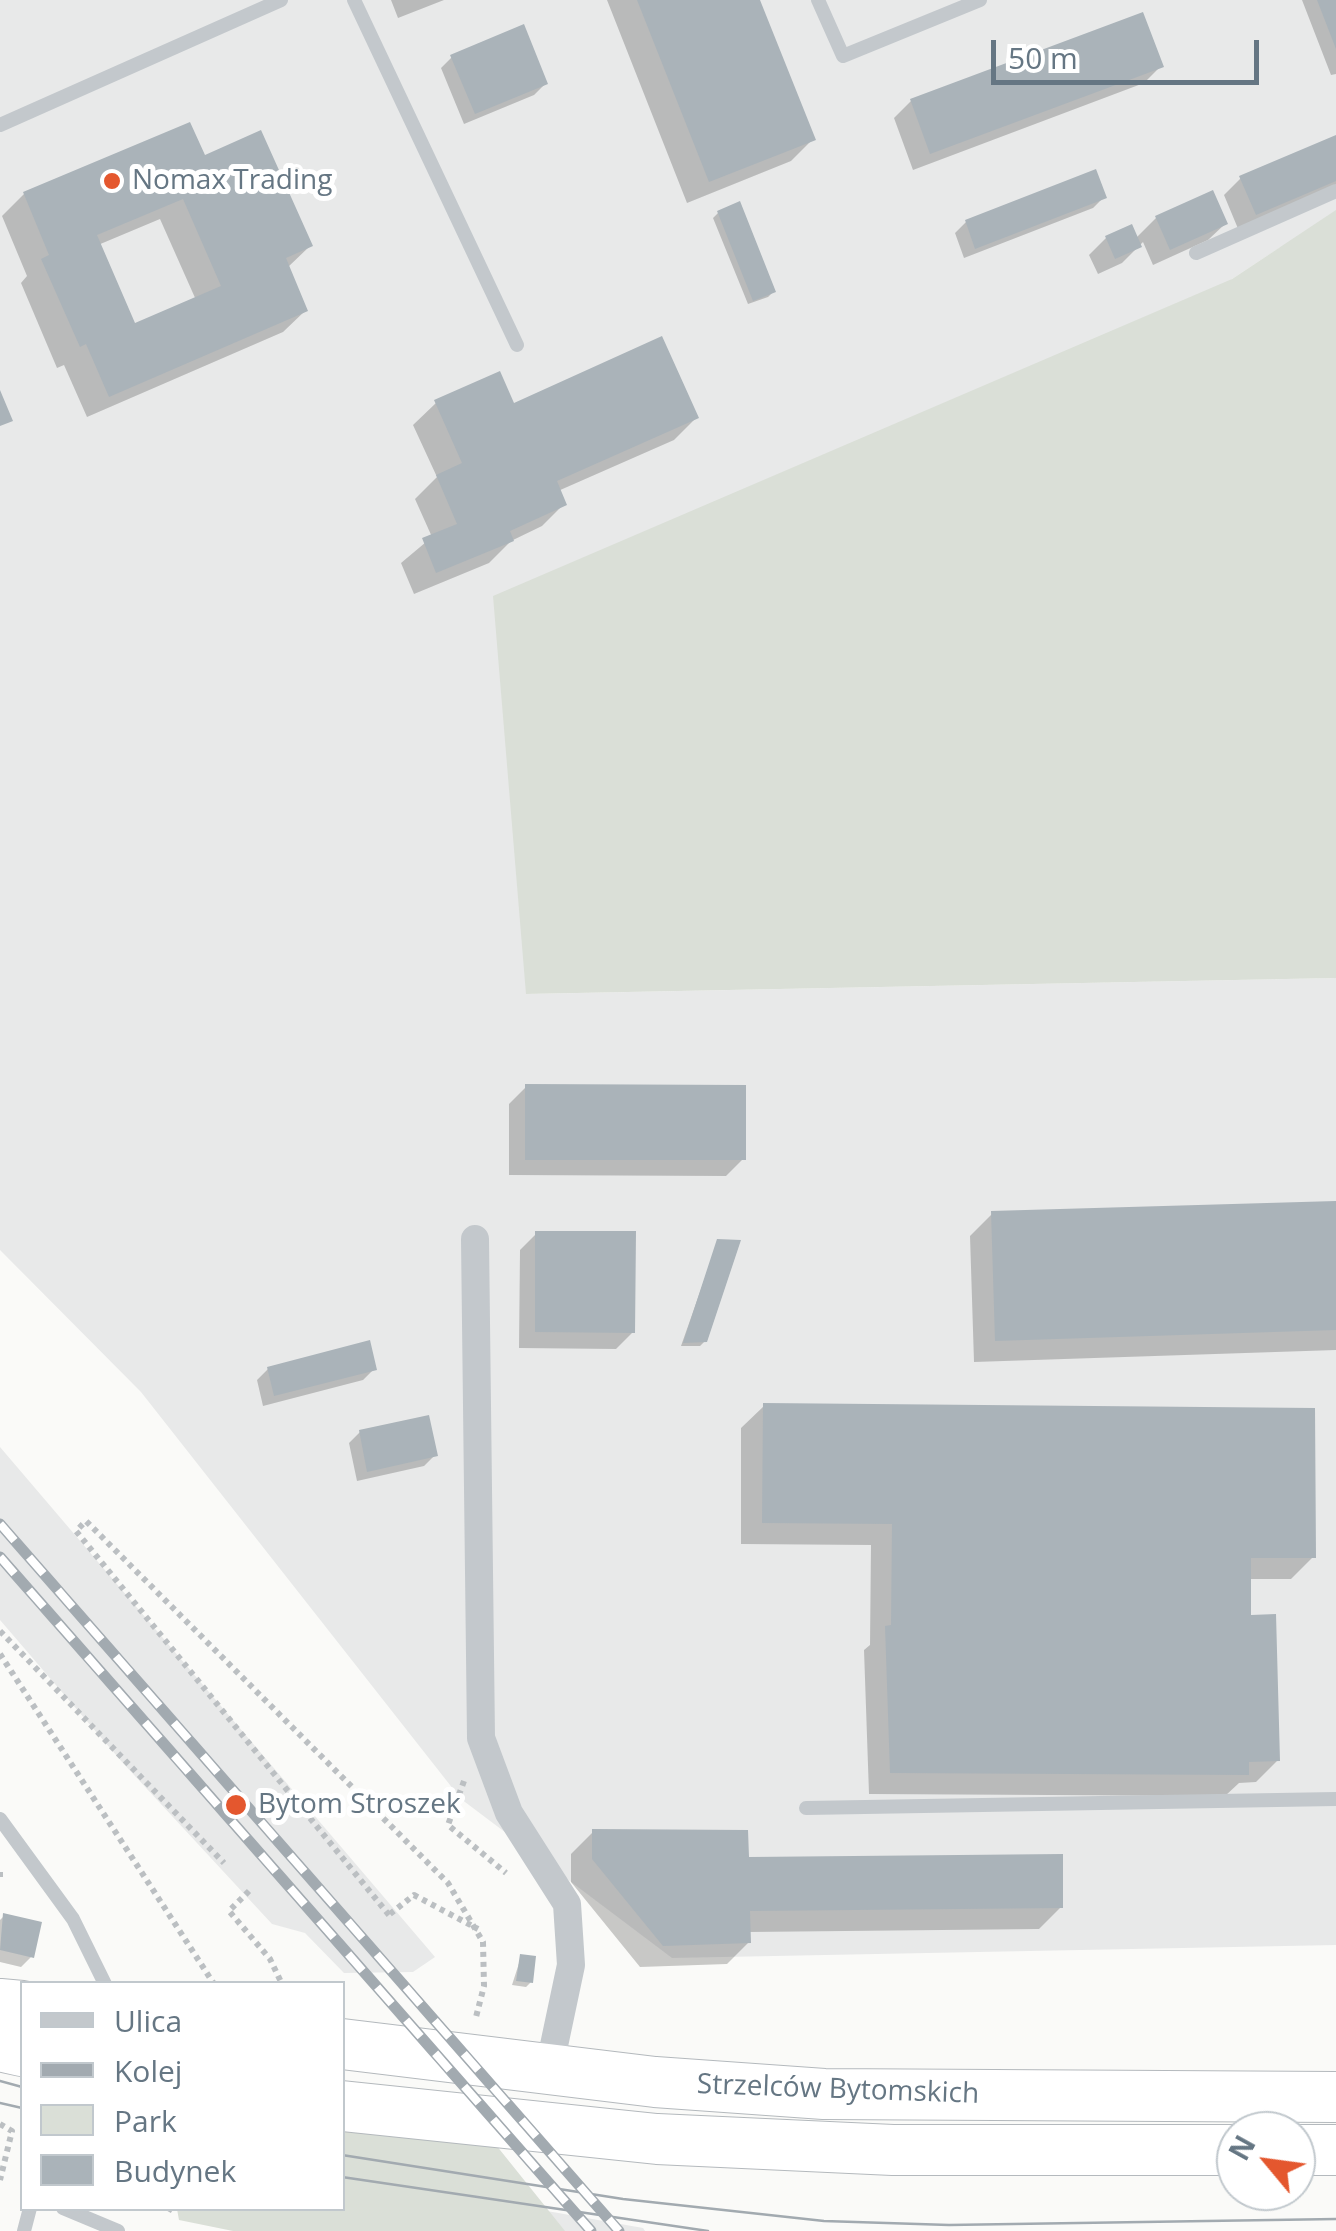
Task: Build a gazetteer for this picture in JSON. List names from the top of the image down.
{
  "streets": {
    "highway": ["Strzelców Bytomskich"]
  },
  "places": ["Nomax Trading", "Bytom Stroszek"],
  "legend": [
    "Ulica",
    "Kolej",
    "Park",
    "Budynek"
  ],
  "scale_bar": "50 m",
  "north": "top left"
}
